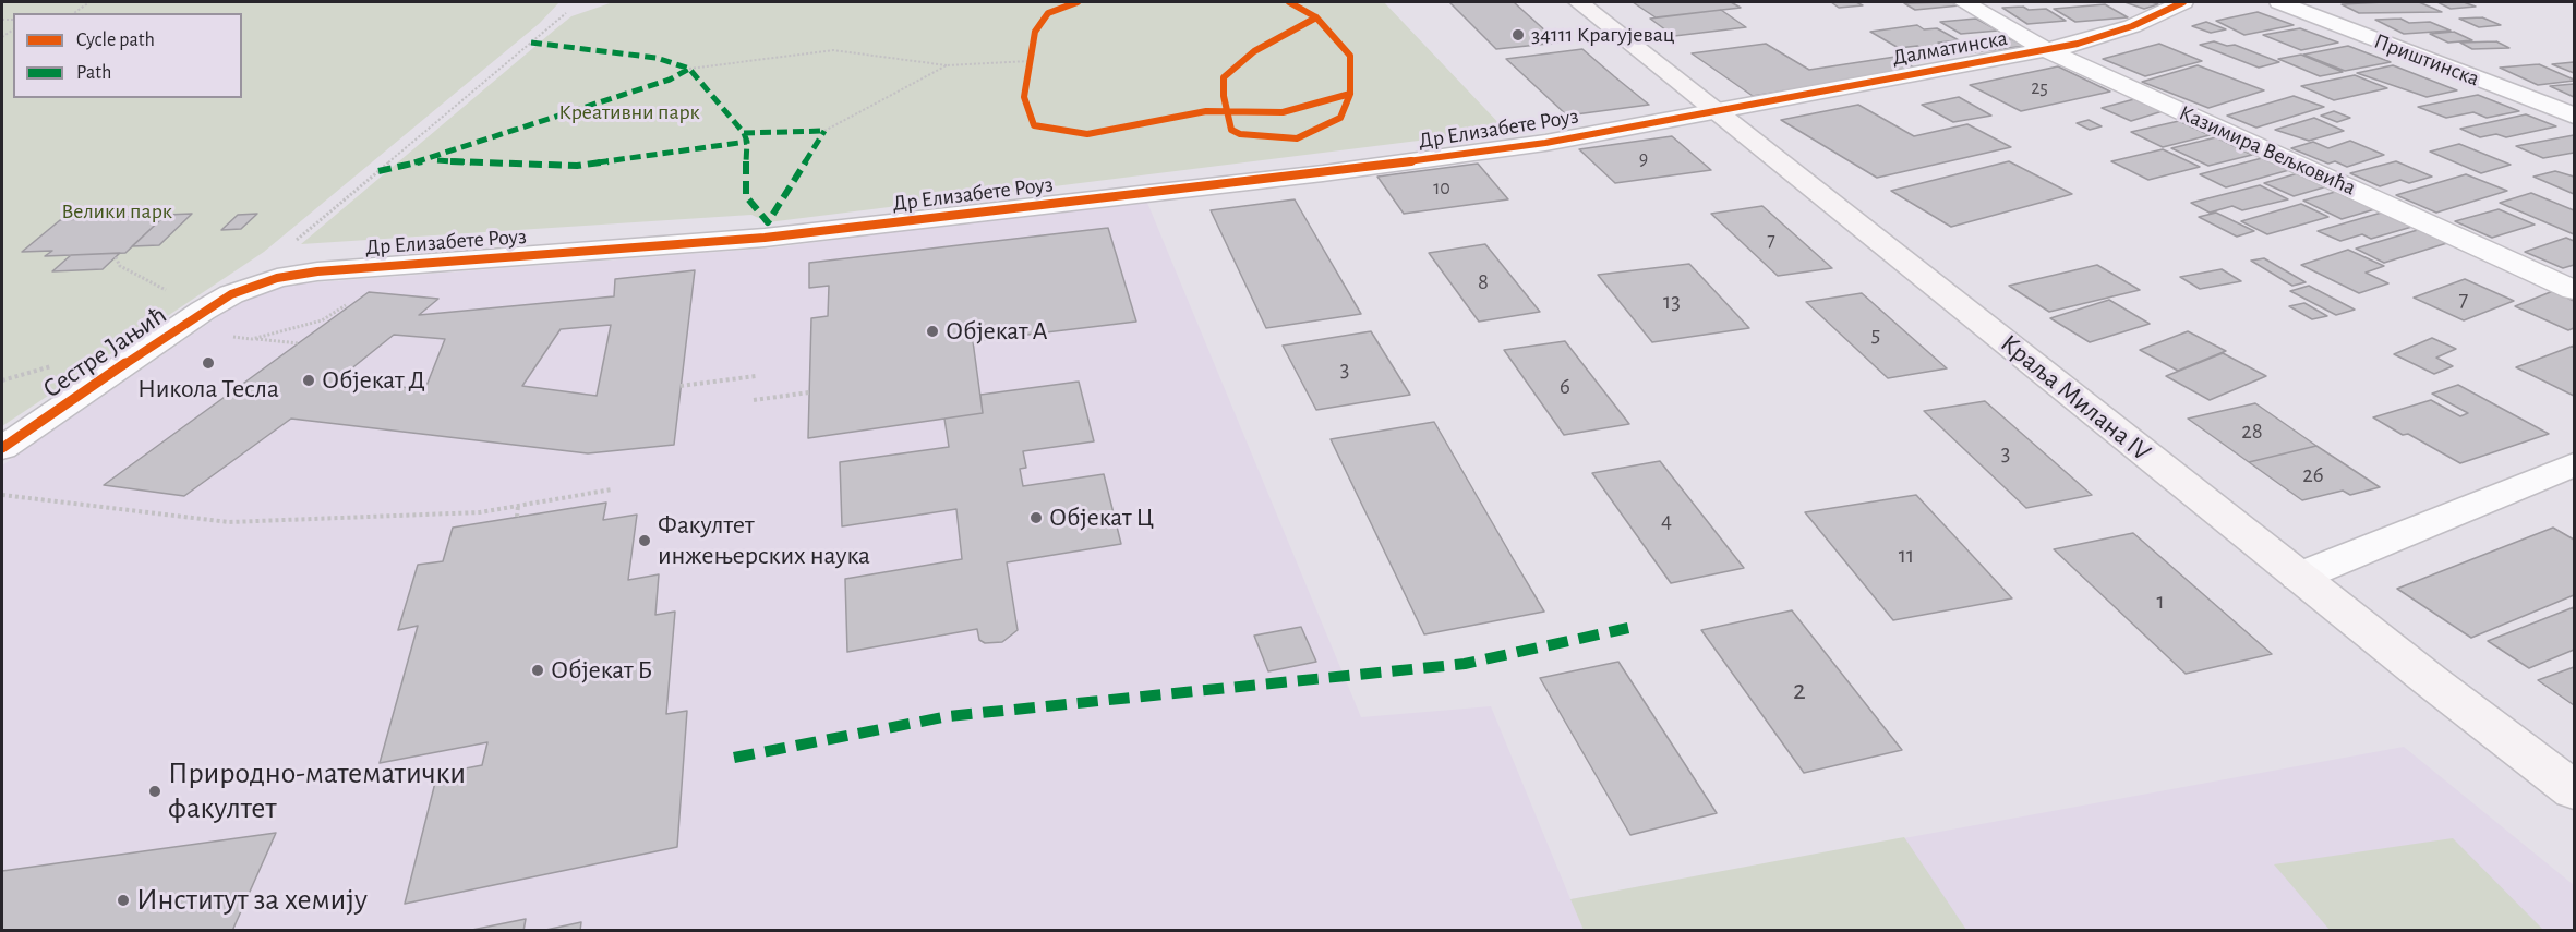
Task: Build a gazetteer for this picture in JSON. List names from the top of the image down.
{
  "streets": {
    "main road": ["Краља Милана IV"],
    "street": [
      "Далматинска",
      "Приштинска",
      "Др Елизабете Роуз",
      "Казимира Вељковића",
      "Сестре Јањић"
    ]
  },
  "crossings": [
    ["Далматинска", "Др Елизабете Роуз"],
    ["Далматинска", "Казимира Вељковића"],
    ["Далматинска", "Краља Милана IV"],
    ["Др Елизабете Роуз", "Сестре Јањић"],
    ["Др Елизабете Роуз", "Краља Милана IV"]
  ],
  "parks": ["Креативни парк", "Велики парк"],
  "places": [
    "34111 Крагујевац",
    "Објекат А",
    "Никола Тесла",
    "Објекат Д",
    "Објекат Ц",
    "Факултет инжењерских наука",
    "Објекат Б",
    "Природно-математички факултет",
    "Институт за хемију"
  ],
  "house_numbers": [
    "25",
    "9",
    "10",
    "7",
    "8",
    "7",
    "13",
    "5",
    "3",
    "6",
    "28",
    "3",
    "26",
    "4",
    "11",
    "1",
    "2"
  ],
  "legend": ["Cycle path", "Path"]
}
